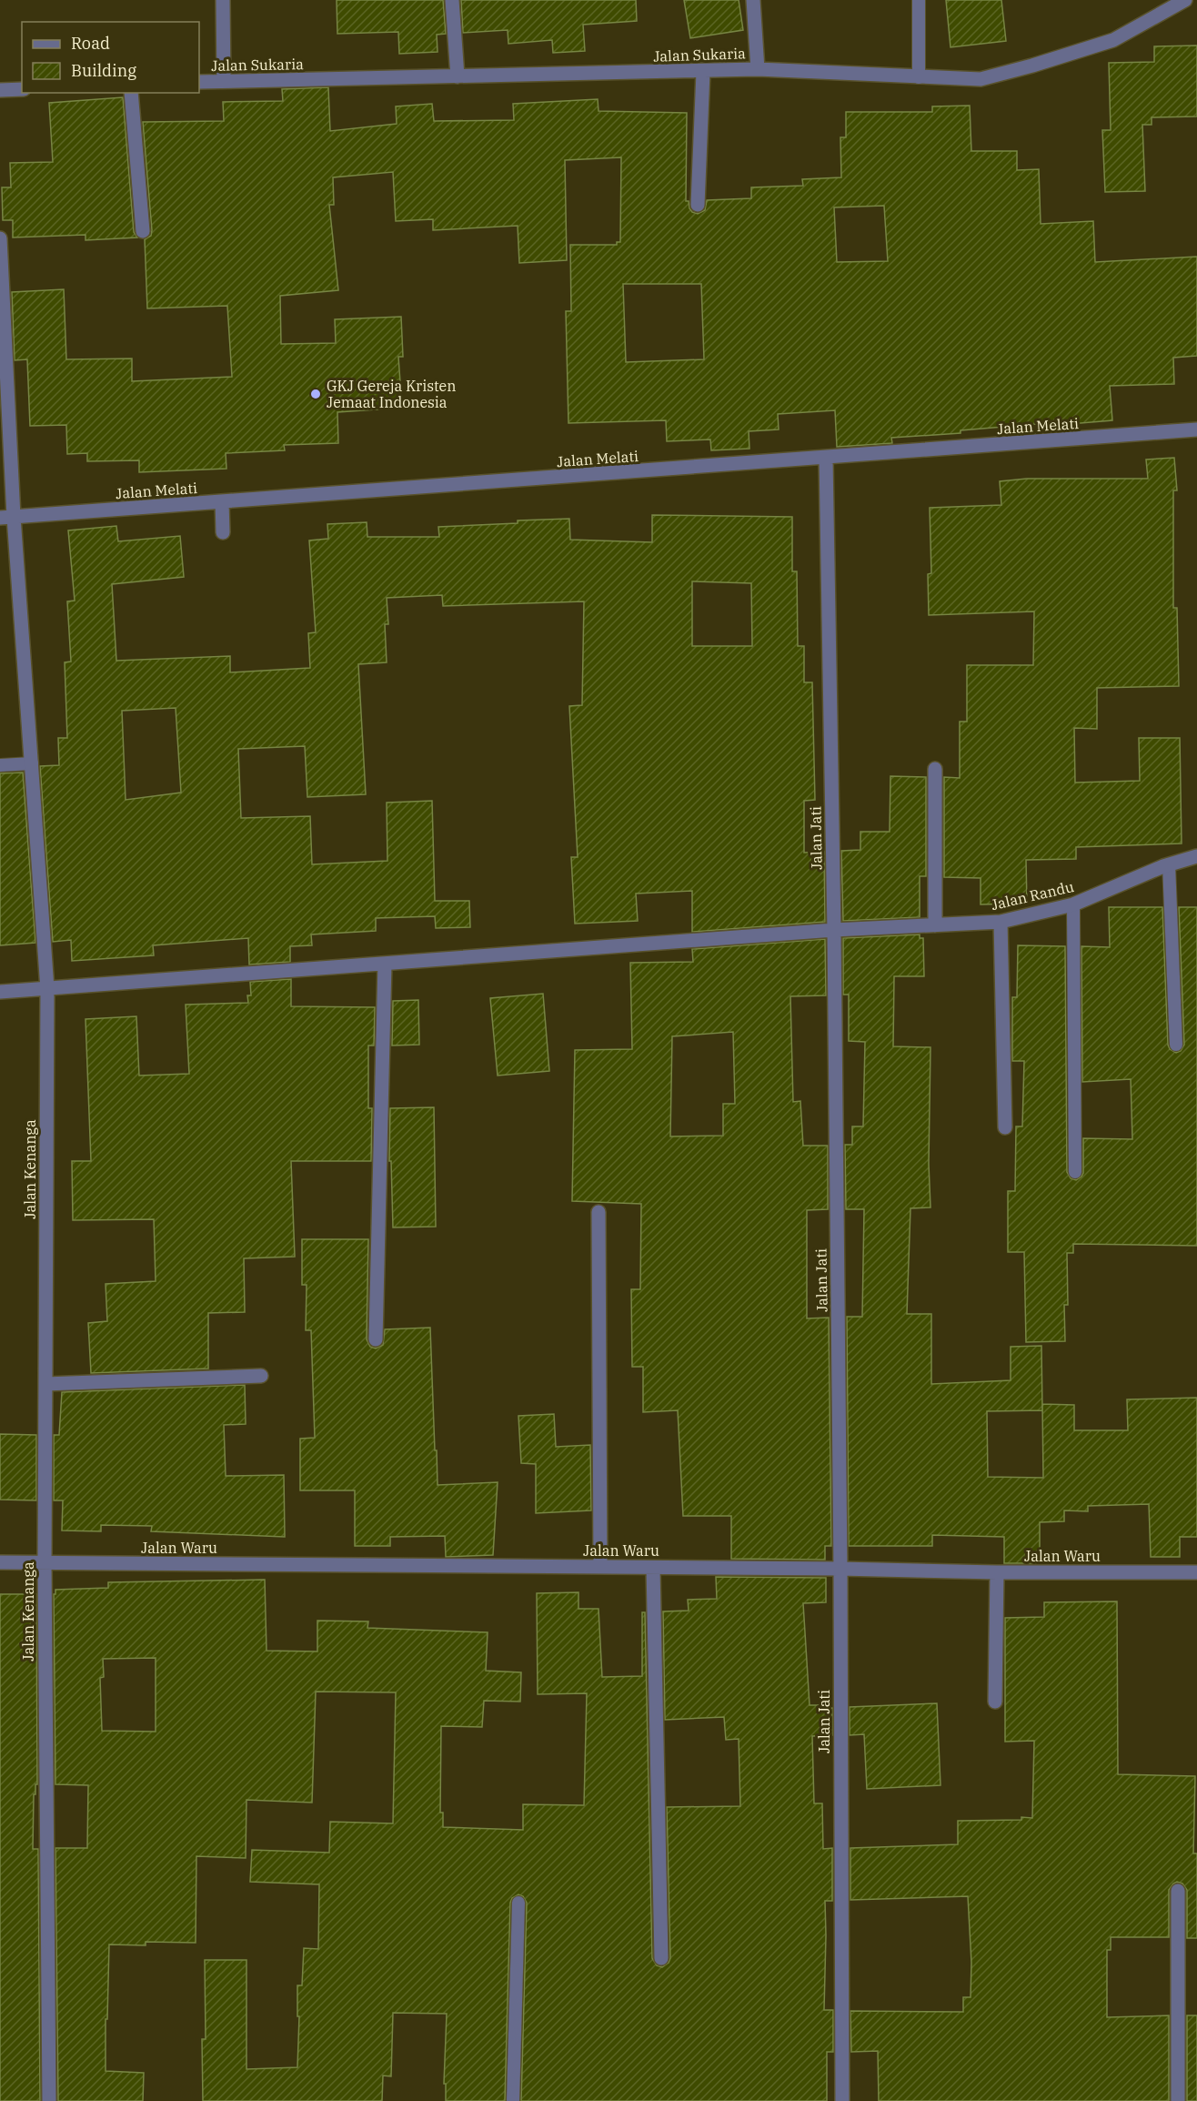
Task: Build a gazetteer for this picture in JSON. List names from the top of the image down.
{
  "streets": {
    "street": [
      "Jalan Sukaria",
      "Jalan Melati",
      "Jalan Jati",
      "Jalan Randu",
      "Jalan Kenanga",
      "Jalan Waru"
    ]
  },
  "crossings": [
    ["Jalan Melati", "Jalan Jati"],
    ["Jalan Melati", "Jalan Kenanga"],
    ["Jalan Jati", "Jalan Randu"],
    ["Jalan Jati", "Jalan Waru"],
    ["Jalan Randu", "Jalan Kenanga"],
    ["Jalan Kenanga", "Jalan Waru"]
  ],
  "places": ["GKJ Gereja Kristen Jemaat Indonesia"],
  "legend": ["Road", "Building"]
}
